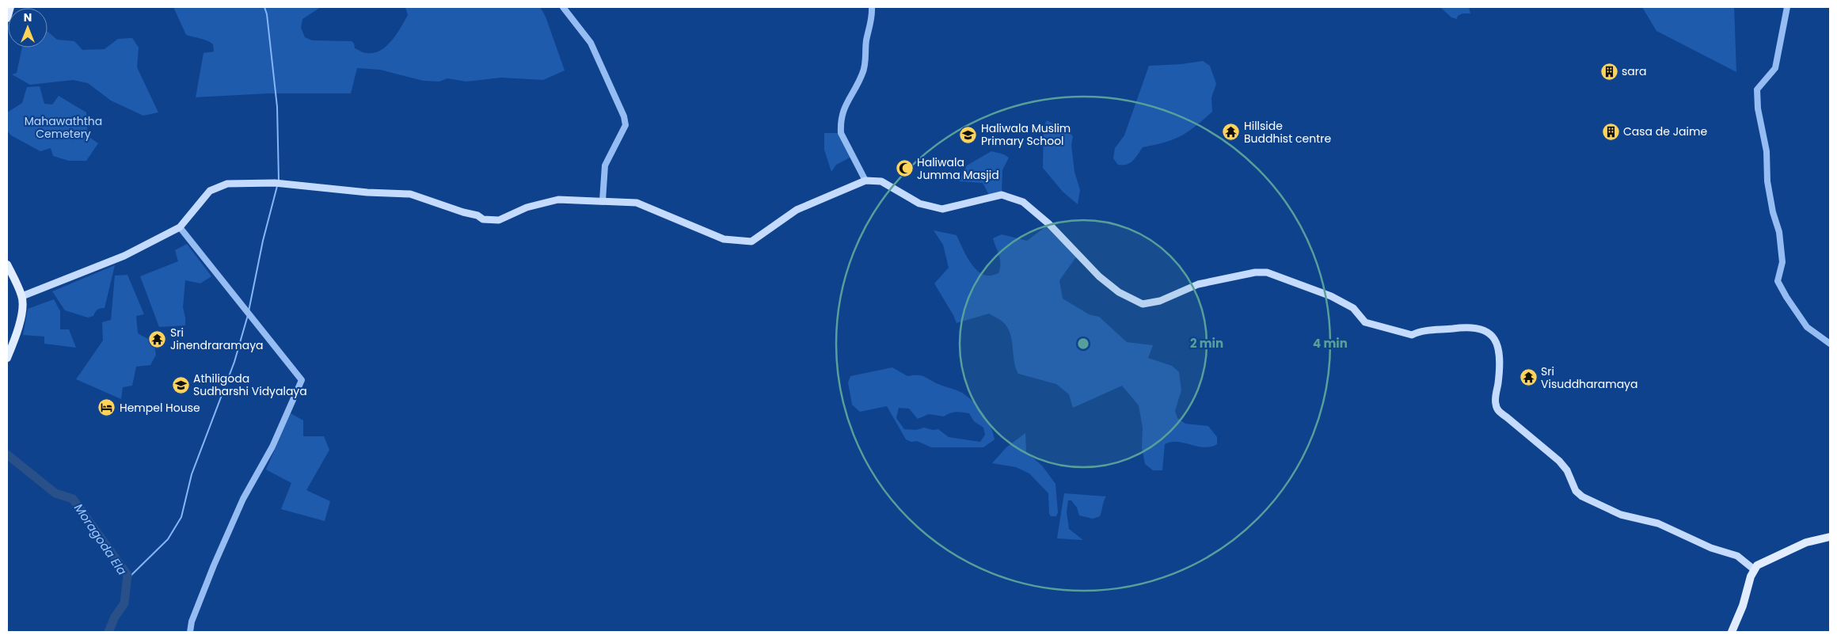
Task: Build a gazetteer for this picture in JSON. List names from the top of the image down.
{
  "water": ["Moragoda Ela"],
  "parks": ["Mahawaththa Cemetery"],
  "places": {
    "building": ["sara", "Casa de Jaime"],
    "temple": ["Hillside Buddhist centre", "Sri Jinendraramaya", "Sri Visuddharamaya"],
    "school or university": ["Haliwala Muslim Primary School", "Athiligoda Sudharshi Vidyalaya"],
    "mosque": ["Haliwala Jumma Masjid"],
    "hotel": ["Hempel House"]
  },
  "north": "top",
  "rings": ["2 min", "4 min"]
}
